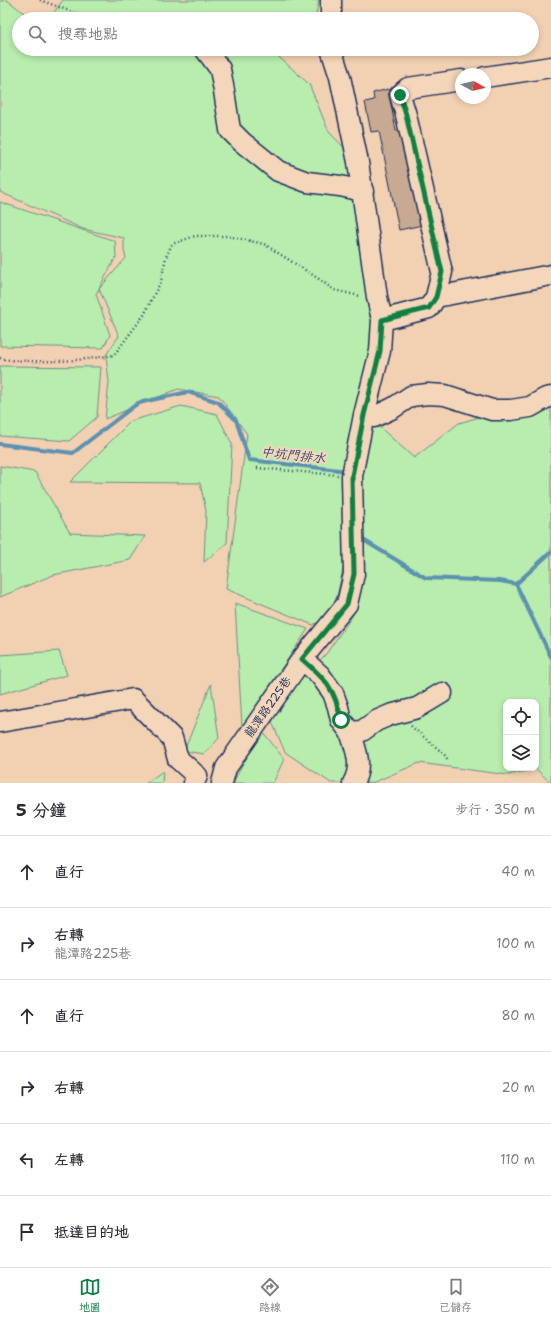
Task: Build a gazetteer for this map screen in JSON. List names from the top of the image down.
{
  "streets": {
    "street": ["龍潭路225巷"]
  },
  "water": ["中坑門排水"],
  "north": "right",
  "page": {
    "search": "搜尋地點",
    "heading": ["5 分鐘", "步行 · 350 m"],
    "list": [
      ["直行", "40 m"],
      ["右轉", "龍潭路225巷", "100 m"],
      ["直行", "80 m"],
      ["右轉", "20 m"],
      ["左轉", "110 m"],
      "抵達目的地"
    ],
    "nav": ["地圖", "路線", "已儲存"]
  }
}
